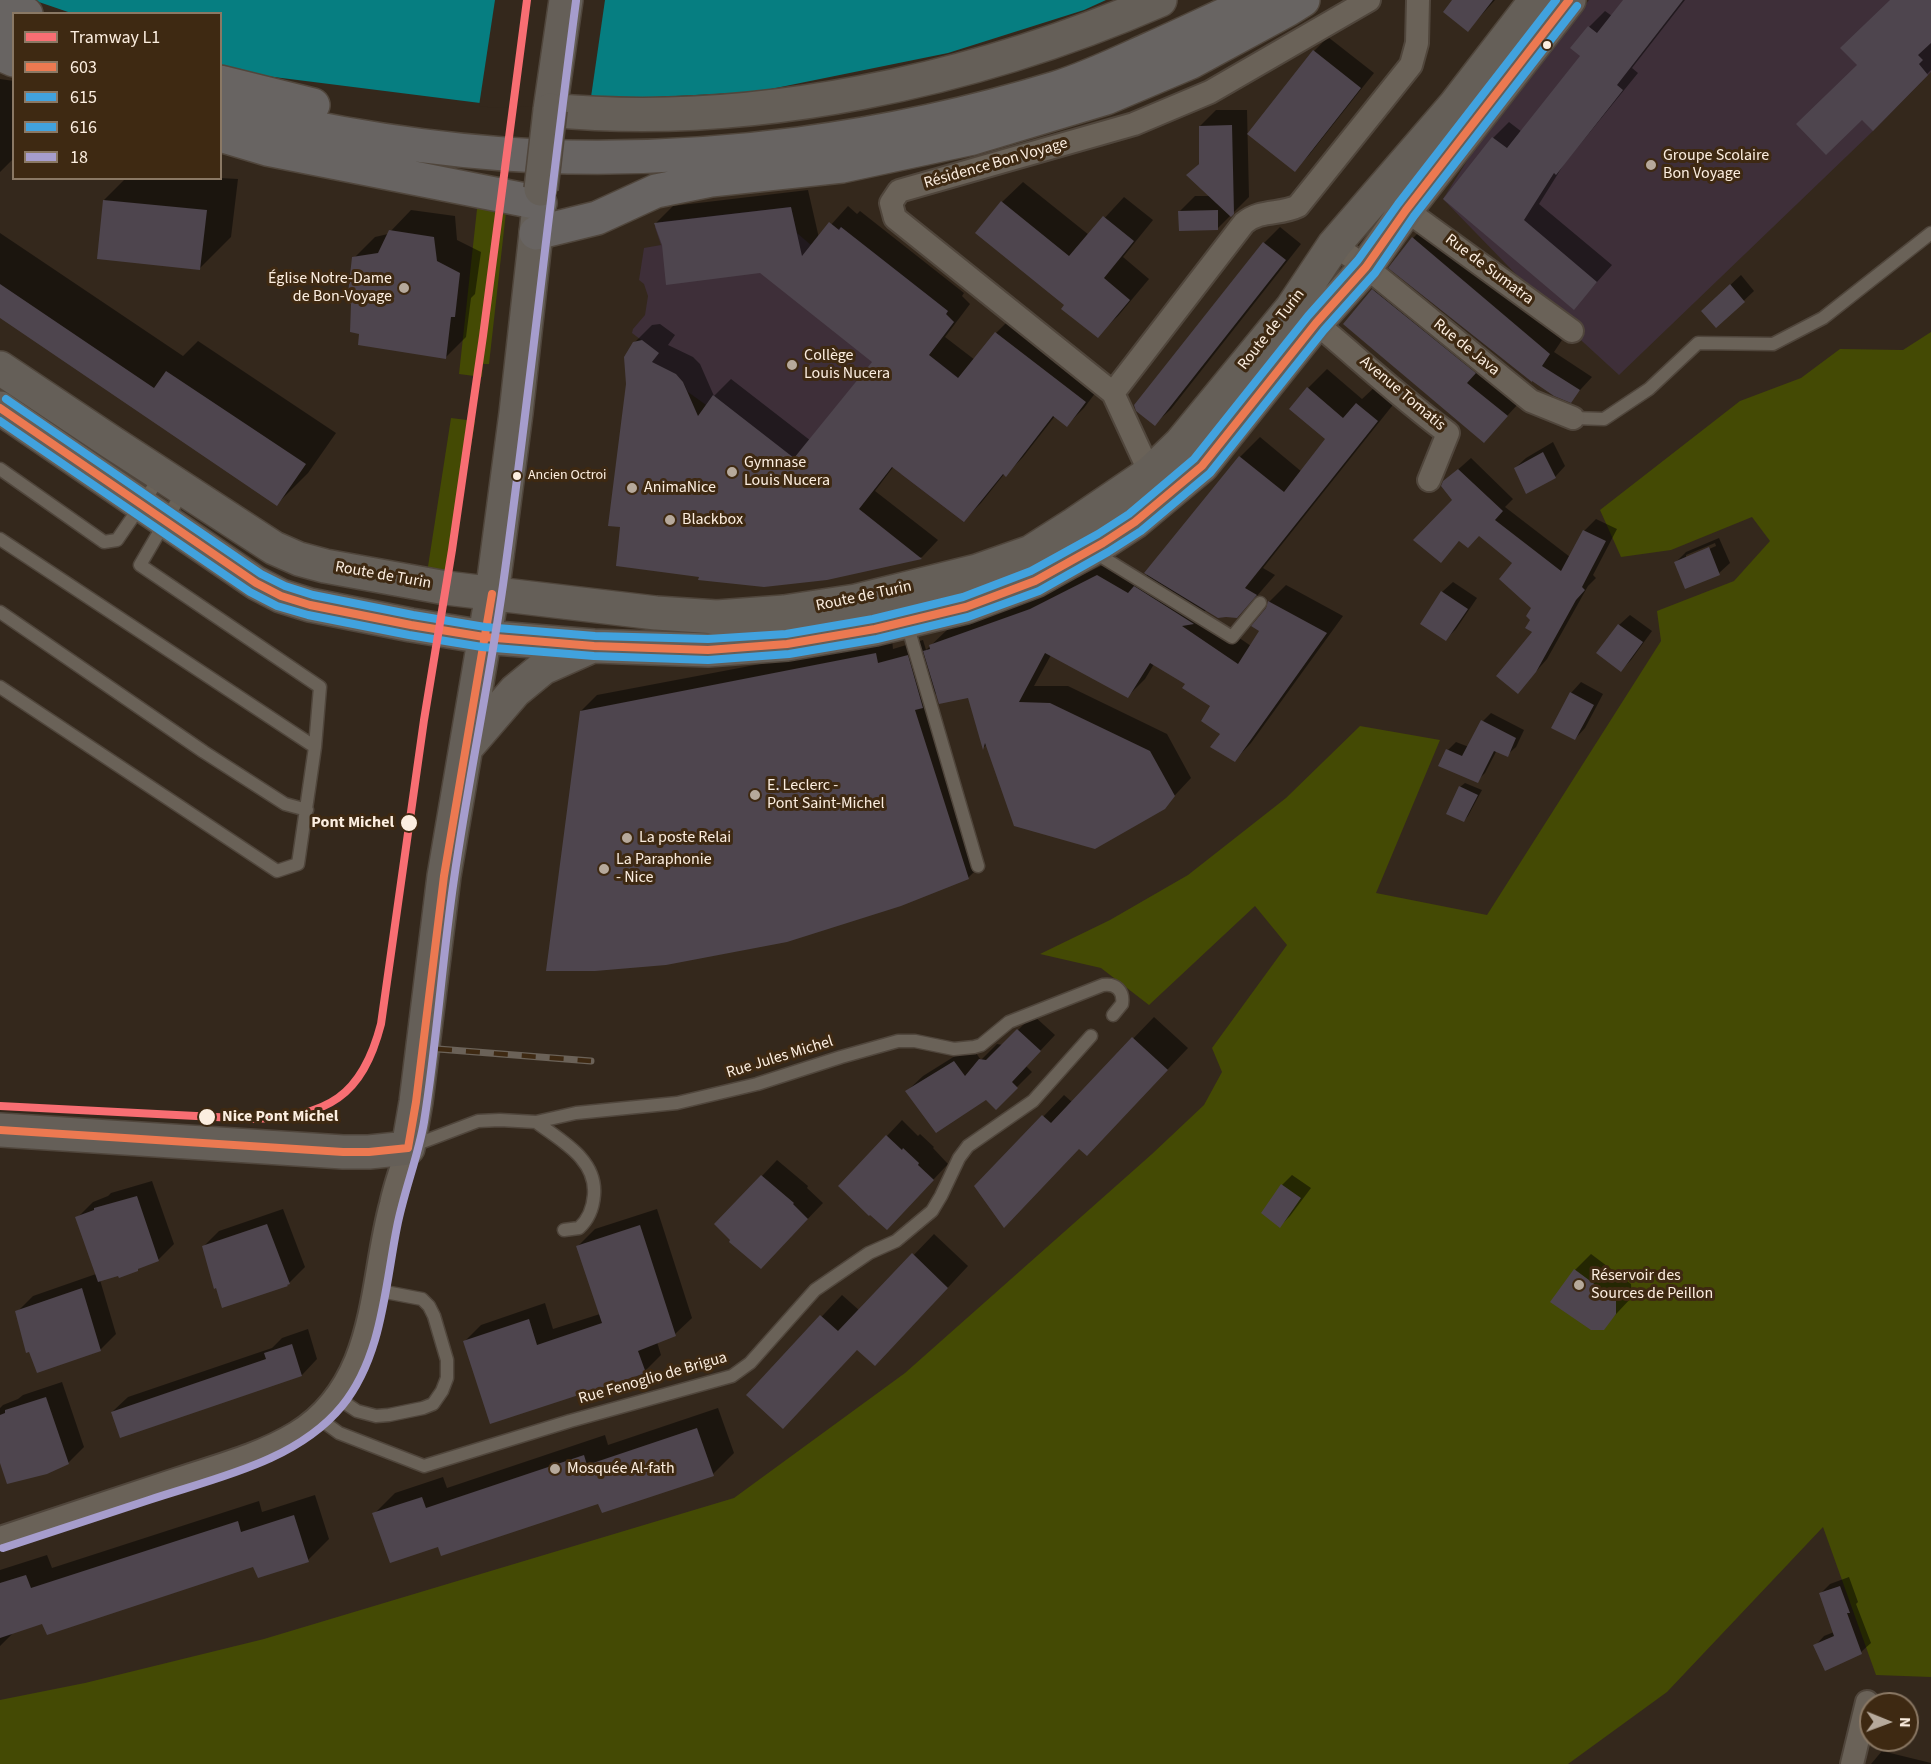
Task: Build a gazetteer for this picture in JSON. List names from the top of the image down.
{
  "streets": {
    "main road": ["Route de Turin"],
    "street": [
      "Résidence Bon Voyage",
      "Rue de Sumatra",
      "Rue de Java",
      "Avenue Tomatis"
    ],
    "lane": ["Rue Jules Michel", "Rue Fenoglio de Brigua"]
  },
  "crossings": [
    ["Résidence Bon Voyage", "Route de Turin"],
    ["Rue de Sumatra", "Route de Turin"],
    ["Route de Turin", "Rue de Java"],
    ["Route de Turin", "Avenue Tomatis"]
  ],
  "places": [
    "Groupe Scolaire Bon Voyage",
    "Église Notre-Dame de Bon-Voyage",
    "Collège Louis Nucera",
    "Gymnase Louis Nucera",
    "Ancien Octroi",
    "AnimaNice",
    "Blackbox",
    "E. Leclerc - Pont Saint-Michel",
    "Pont Michel",
    "La poste Relai",
    "La Paraphonie - Nice",
    "Nice Pont Michel",
    "Réservoir des Sources de Peillon",
    "Mosquée Al-fath"
  ],
  "lines": [
    "tram line L1",
    "transit line 603",
    "transit line 616",
    "transit line 18",
    "transit line 615"
  ],
  "legend": [
    "Tramway L1",
    "603",
    "615",
    "616",
    "18"
  ],
  "north": "right"
}
